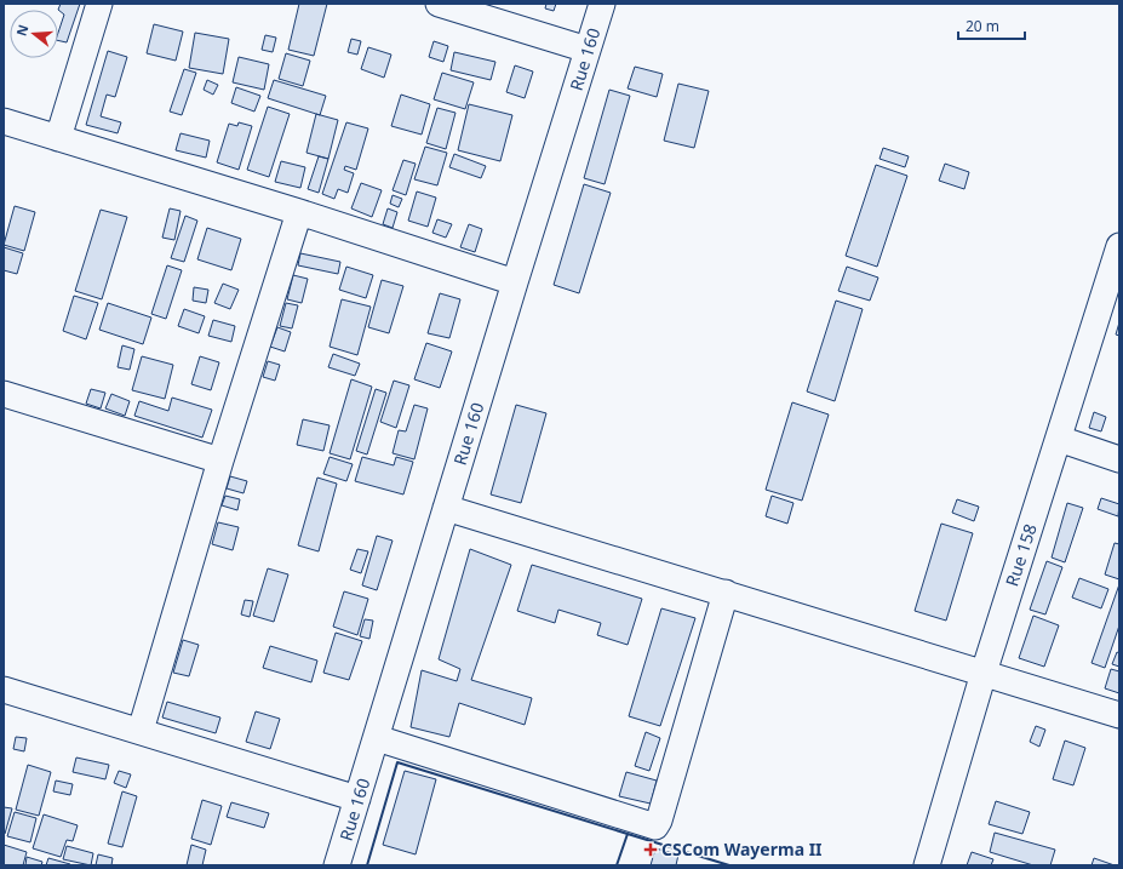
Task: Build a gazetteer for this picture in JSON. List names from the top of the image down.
{
  "streets": {
    "street": ["Rue 160", "Rue 158"]
  },
  "places": {
    "health": ["CSCom Wayerma II"]
  },
  "scale_bar": "20 m",
  "north": "left"
}
